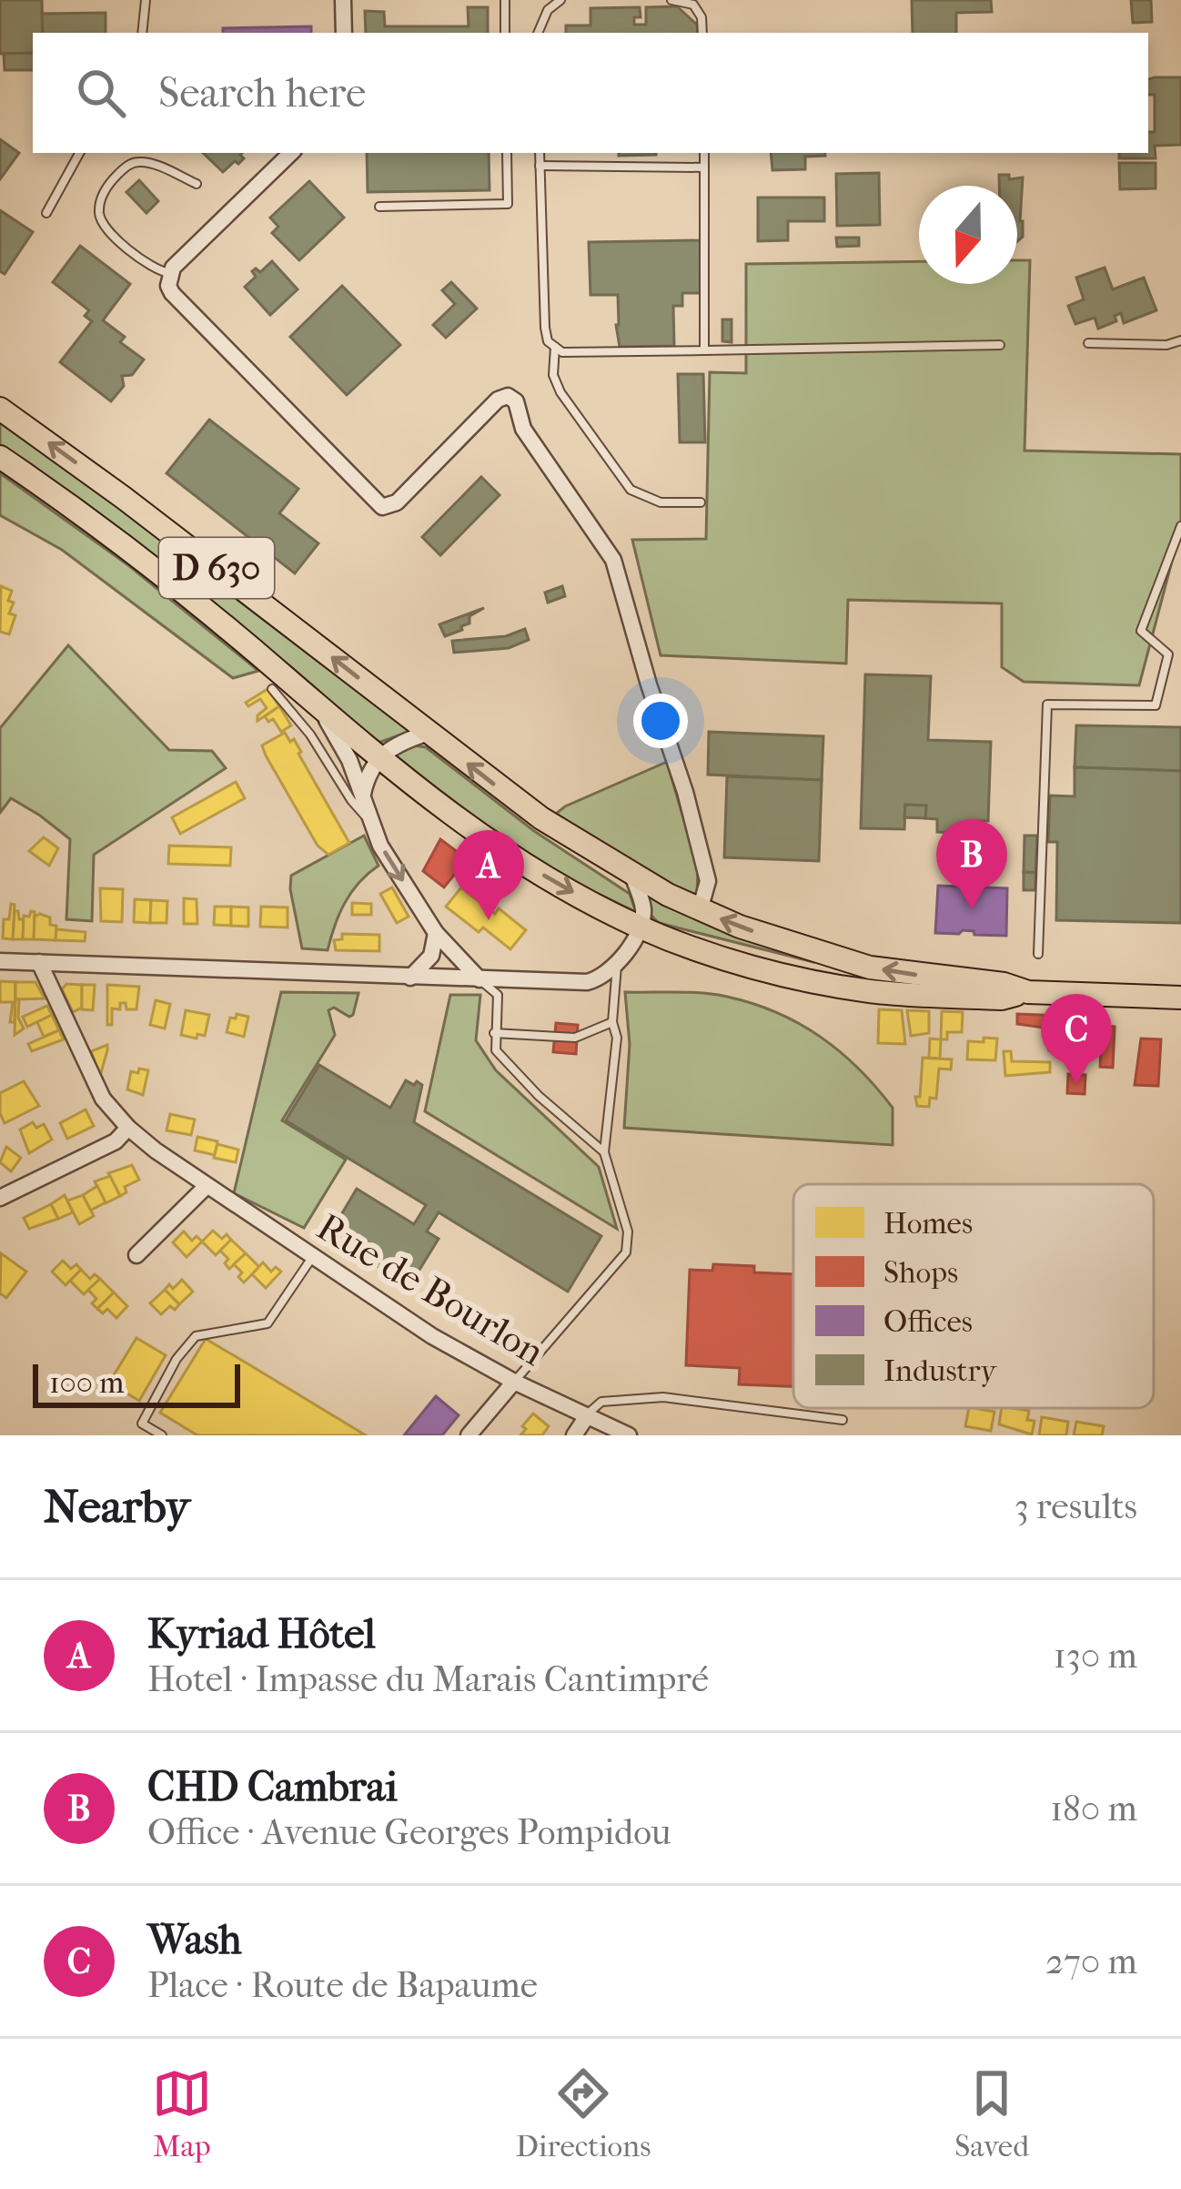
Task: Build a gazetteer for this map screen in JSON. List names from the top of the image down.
{
  "streets": {
    "main road": ["D 630"],
    "street": ["Rue de Bourlon"]
  },
  "legend": [
    "Homes",
    "Shops",
    "Offices",
    "Industry"
  ],
  "scale_bar": "100 m",
  "north": "bottom",
  "page": {
    "search": "Search here",
    "pins": ["B", "A", "C"],
    "scale": "100 m",
    "heading": ["Nearby", "3 results"],
    "list": [
      {
        "mark": "A",
        "name": "Kyriad Hôtel",
        "note": "Hotel · Impasse du Marais Cantimpré",
        "value": "130 m"
      },
      {
        "mark": "B",
        "name": "CHD Cambrai",
        "note": "Office · Avenue Georges Pompidou",
        "value": "180 m"
      },
      {
        "mark": "C",
        "name": "Wash",
        "note": "Place · Route de Bapaume",
        "value": "270 m"
      }
    ],
    "nav": ["Map", "Directions", "Saved"]
  }
}
